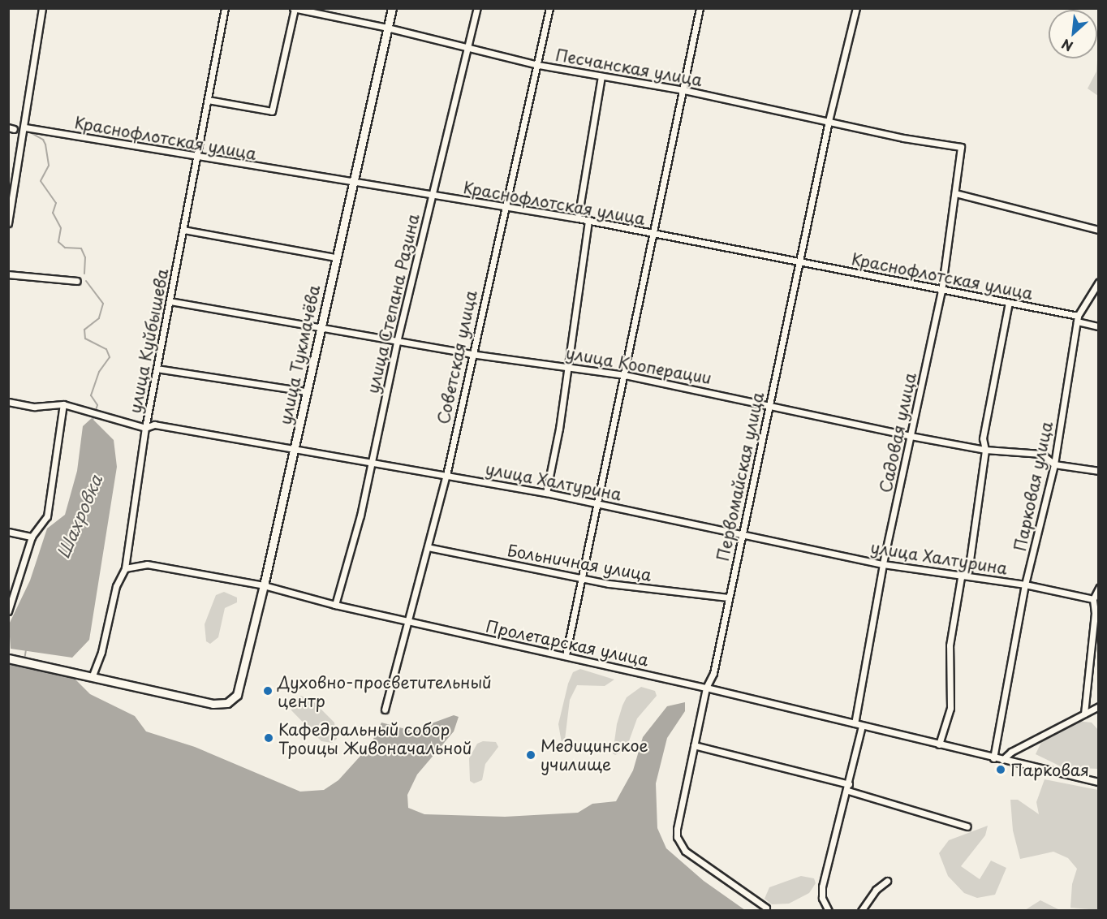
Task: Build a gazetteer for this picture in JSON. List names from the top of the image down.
{
  "streets": {
    "street": [
      "Песчанская улица",
      "Краснофлотская улица",
      "улица Степана Разина",
      "улица Куйбышева",
      "улица Тукмачёва",
      "Советская улица",
      "улица Кооперации",
      "Садовая улица",
      "Первомайская улица",
      "улица Халтурина",
      "Парковая улица",
      "Больничная улица",
      "Пролетарская улица"
    ]
  },
  "crossings": [
    ["Песчанская улица", "улица Степана Разина"],
    ["Песчанская улица", "улица Тукмачёва"],
    ["Песчанская улица", "Советская улица"],
    ["Песчанская улица", "Садовая улица"],
    ["Песчанская улица", "Первомайская улица"],
    ["Краснофлотская улица", "улица Степана Разина"],
    ["Краснофлотская улица", "улица Куйбышева"],
    ["Краснофлотская улица", "улица Тукмачёва"],
    ["Краснофлотская улица", "Советская улица"],
    ["Краснофлотская улица", "Садовая улица"],
    ["Краснофлотская улица", "Первомайская улица"],
    ["Краснофлотская улица", "Парковая улица"],
    ["улица Степана Разина", "улица Кооперации"],
    ["улица Степана Разина", "улица Халтурина"],
    ["улица Степана Разина", "Пролетарская улица"],
    ["улица Куйбышева", "улица Тукмачёва"],
    ["улица Куйбышева", "улица Кооперации"],
    ["улица Куйбышева", "улица Халтурина"],
    ["улица Куйбышева", "Пролетарская улица"],
    ["улица Тукмачёва", "улица Кооперации"],
    ["улица Тукмачёва", "улица Халтурина"],
    ["улица Тукмачёва", "Пролетарская улица"],
    ["Советская улица", "улица Кооперации"],
    ["Советская улица", "улица Халтурина"],
    ["Советская улица", "Больничная улица"],
    ["Советская улица", "Пролетарская улица"],
    ["улица Кооперации", "Садовая улица"],
    ["улица Кооперации", "Первомайская улица"],
    ["улица Кооперации", "Парковая улица"],
    ["Садовая улица", "улица Халтурина"],
    ["Садовая улица", "Пролетарская улица"],
    ["Первомайская улица", "улица Халтурина"],
    ["Первомайская улица", "Больничная улица"],
    ["Первомайская улица", "Пролетарская улица"],
    ["улица Халтурина", "Парковая улица"],
    ["Парковая улица", "Пролетарская улица"]
  ],
  "water": ["Шахровка"],
  "places": [
    "Духовно-просветительный центр",
    "Кафедральный собор Троицы Живоначальной",
    "Медицинское училище",
    "Парковая"
  ],
  "north": "bottom left"
}
